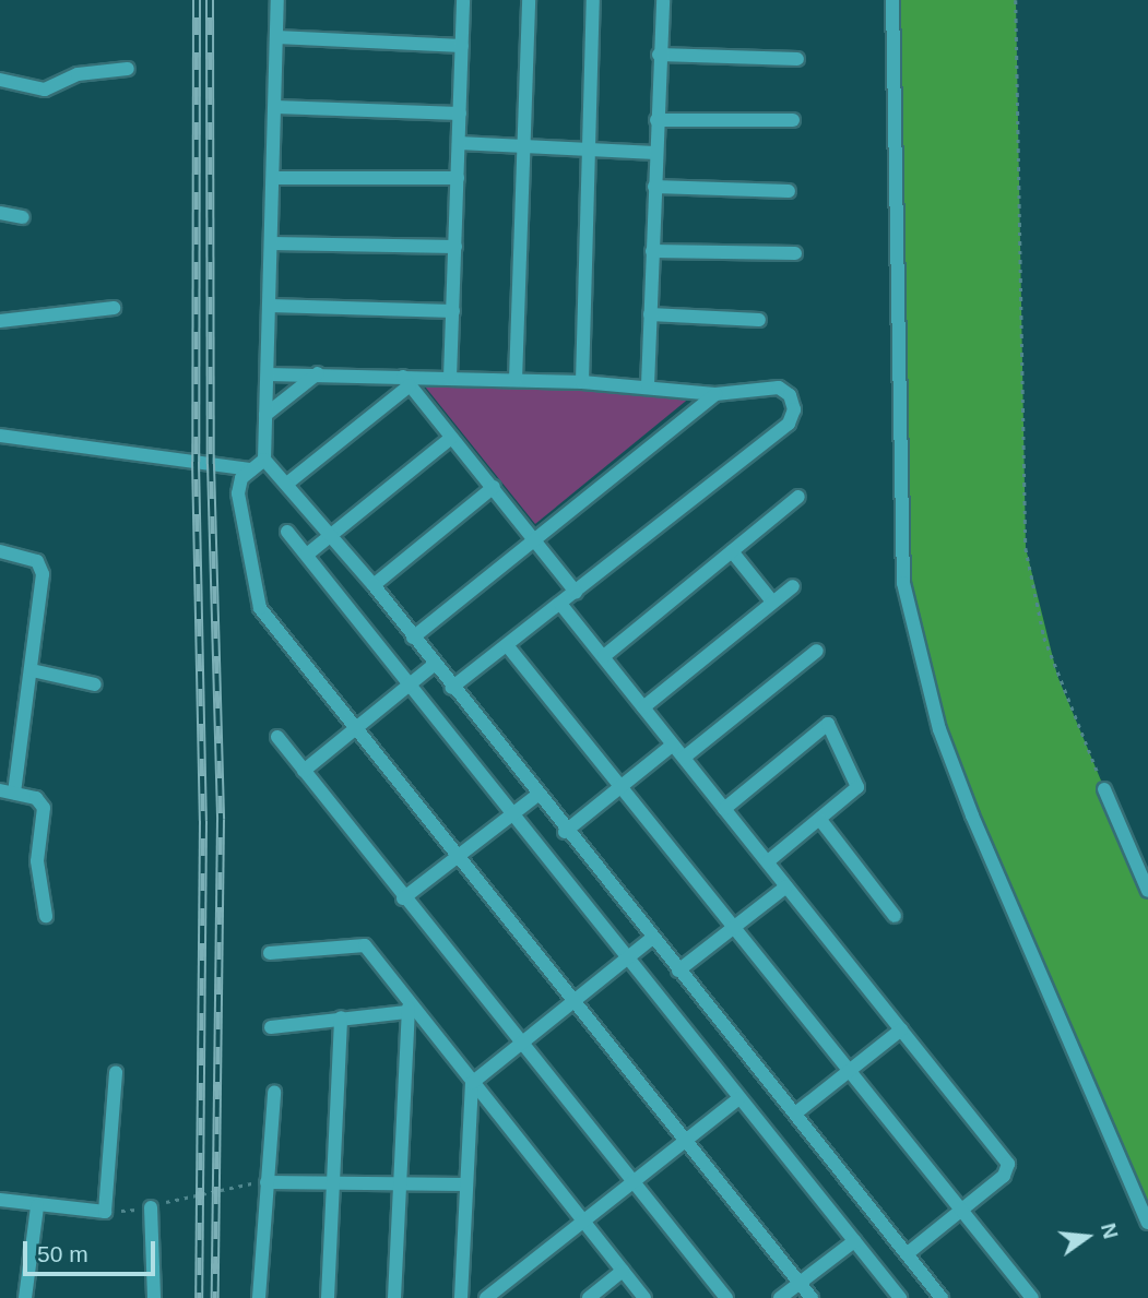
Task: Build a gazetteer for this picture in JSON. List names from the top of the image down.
{
  "scale_bar": "50 m",
  "north": "right"
}
